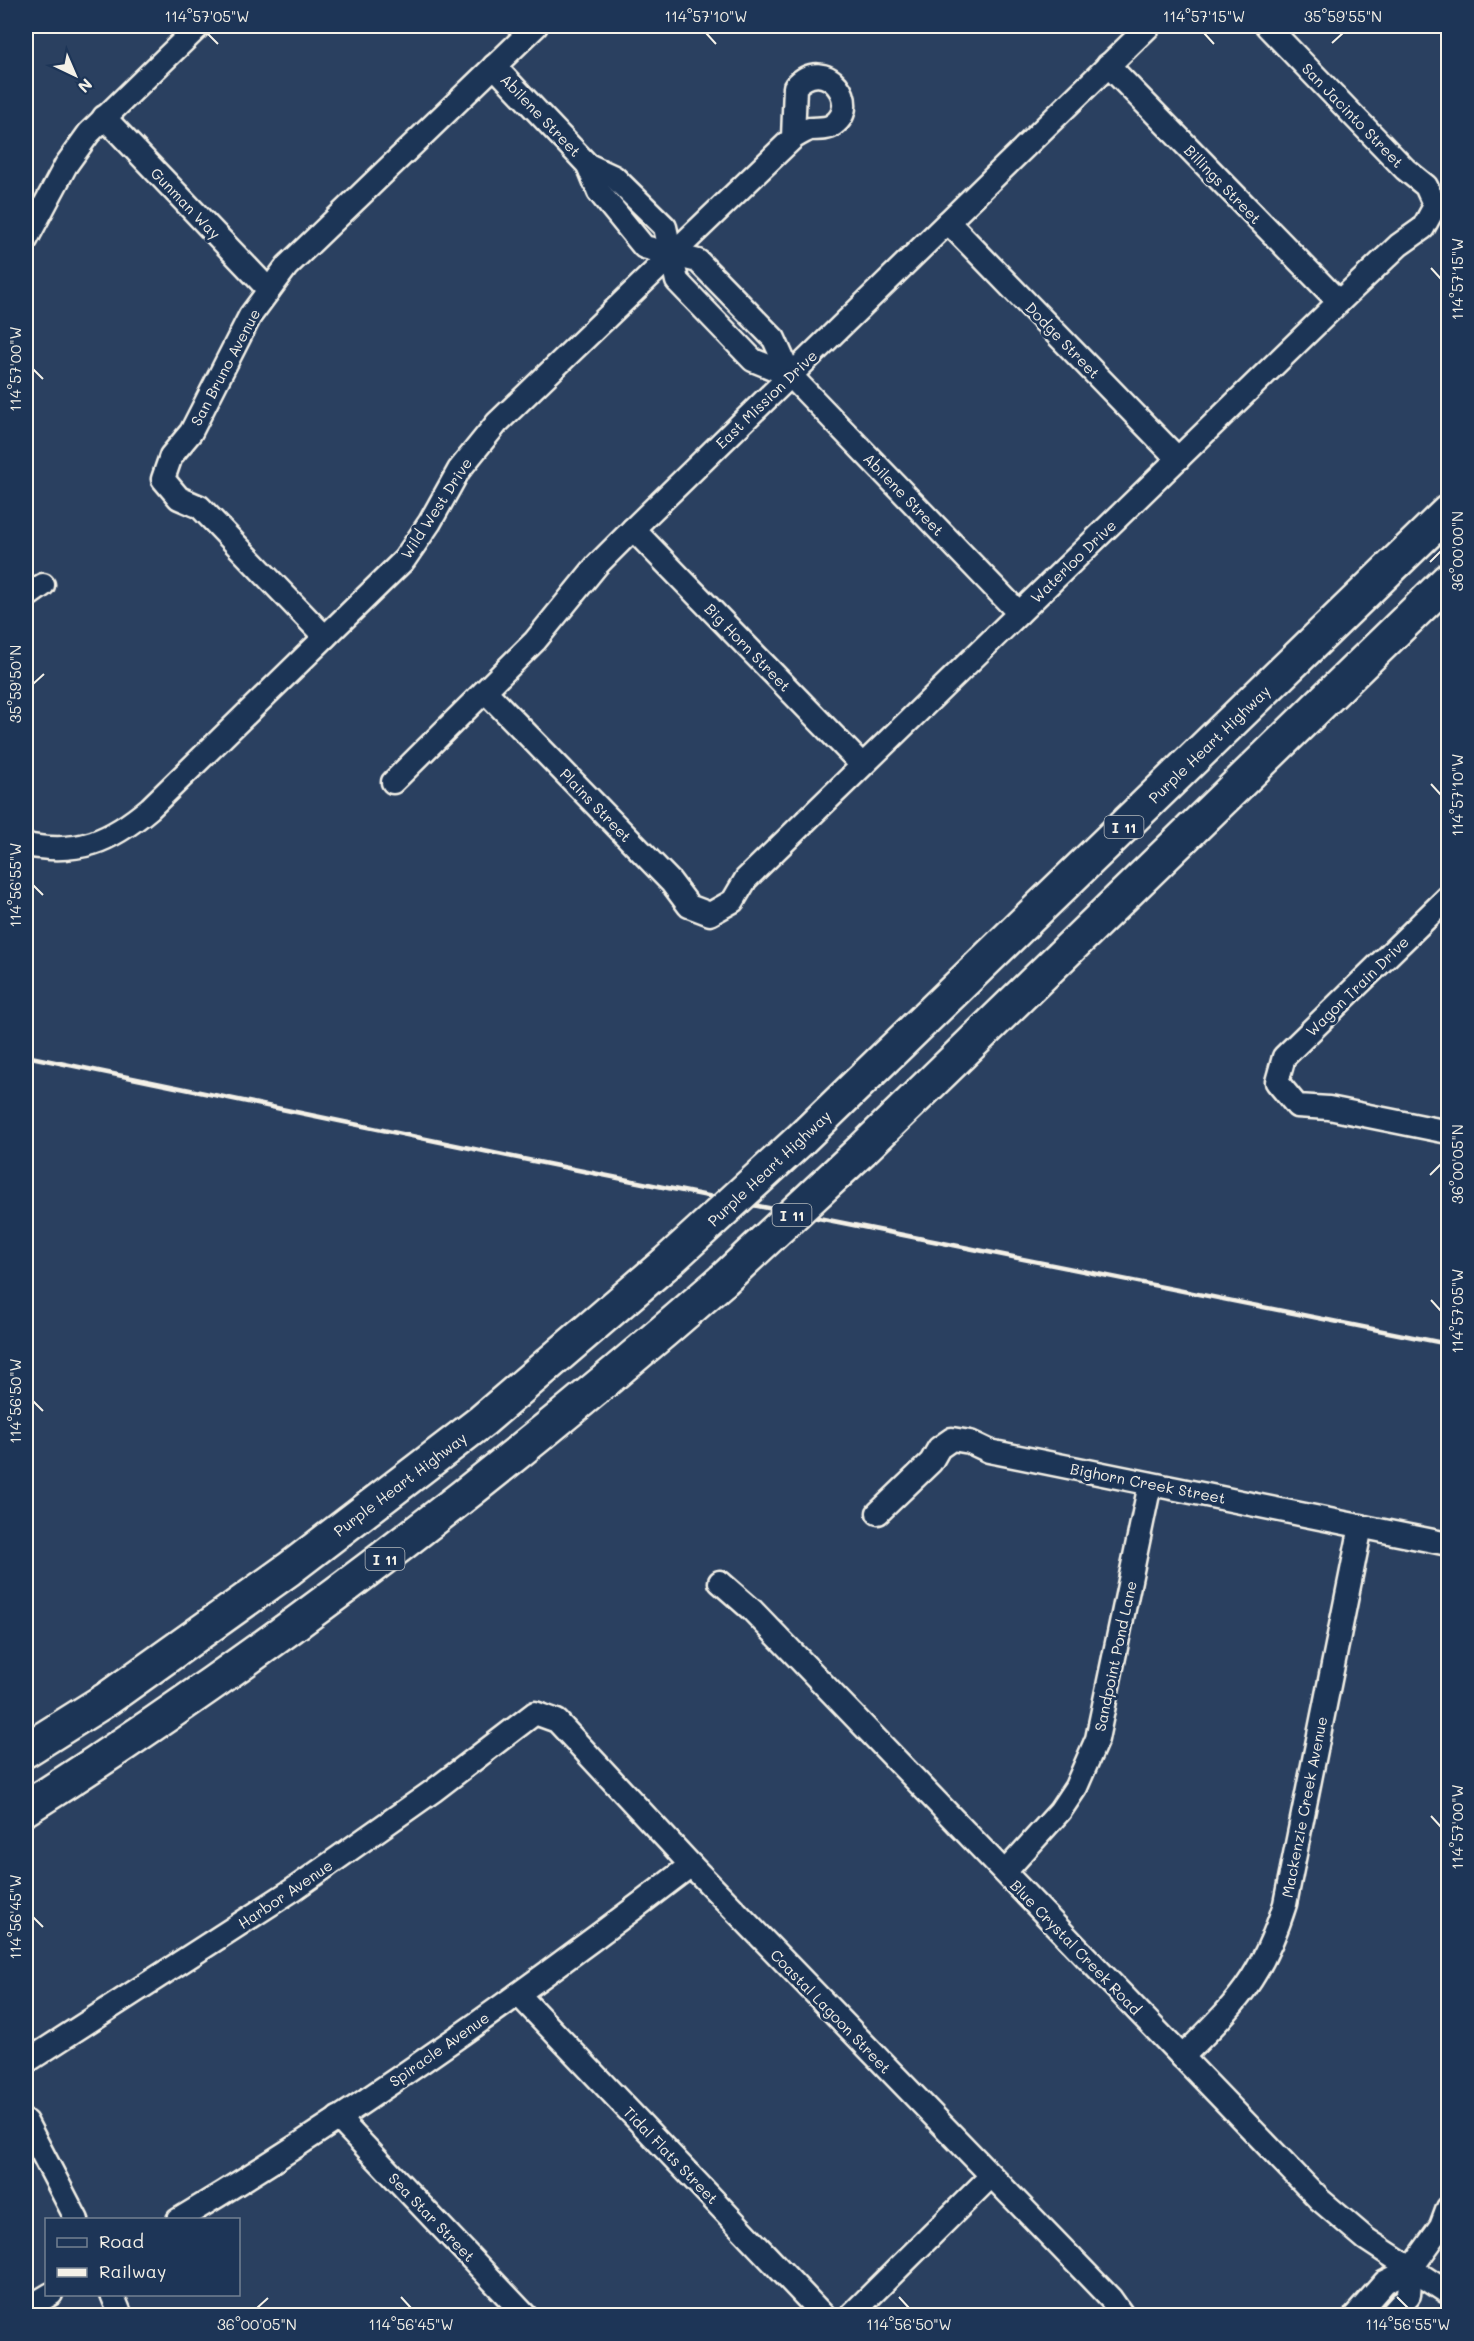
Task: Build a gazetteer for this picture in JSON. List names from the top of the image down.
{
  "streets": {
    "highway": ["Purple Heart Highway", "I 11"],
    "street": [
      "Abilene Street",
      "San Jacinto Street",
      "Billings Street",
      "Gunman Way",
      "Dodge Street",
      "San Bruno Avenue",
      "East Mission Drive",
      "Wild West Drive",
      "Waterloo Drive",
      "Big Horn Street",
      "Plains Street",
      "Wagon Train Drive",
      "Bighorn Creek Street",
      "Sandpoint Pond Lane",
      "Mackenzie Creek Avenue",
      "Harbor Avenue",
      "Blue Crystal Creek Road",
      "Coastal Lagoon Street",
      "Spiracle Avenue",
      "Tidal Flats Street",
      "Sea Star Street"
    ]
  },
  "crossings": [
    ["Abilene Street", "San Bruno Avenue"],
    ["Abilene Street", "East Mission Drive"],
    ["Abilene Street", "Wild West Drive"],
    ["Abilene Street", "Waterloo Drive"],
    ["San Jacinto Street", "Waterloo Drive"],
    ["Billings Street", "East Mission Drive"],
    ["Billings Street", "Waterloo Drive"],
    ["Gunman Way", "San Bruno Avenue"],
    ["Dodge Street", "East Mission Drive"],
    ["Dodge Street", "Waterloo Drive"],
    ["San Bruno Avenue", "Wild West Drive"],
    ["East Mission Drive", "Big Horn Street"],
    ["East Mission Drive", "Plains Street"],
    ["Waterloo Drive", "Big Horn Street"],
    ["Waterloo Drive", "Plains Street"],
    ["Bighorn Creek Street", "Sandpoint Pond Lane"],
    ["Bighorn Creek Street", "Mackenzie Creek Avenue"],
    ["Sandpoint Pond Lane", "Blue Crystal Creek Road"],
    ["Mackenzie Creek Avenue", "Blue Crystal Creek Road"],
    ["Harbor Avenue", "Coastal Lagoon Street"],
    ["Coastal Lagoon Street", "Spiracle Avenue"],
    ["Spiracle Avenue", "Tidal Flats Street"],
    ["Spiracle Avenue", "Sea Star Street"]
  ],
  "legend": ["Road", "Railway"],
  "north": "bottom right",
  "coordinates": [
    "114°57'05\"W",
    "114°57'10\"W",
    "114°57'15\"W",
    "35°59'55\"N",
    "114°57'00\"W",
    "36°00'00\"N",
    "35°59'50\"N",
    "114°56'55\"W",
    "36°00'05\"N",
    "114°56'50\"W",
    "114°56'45\"W"
  ]
}
